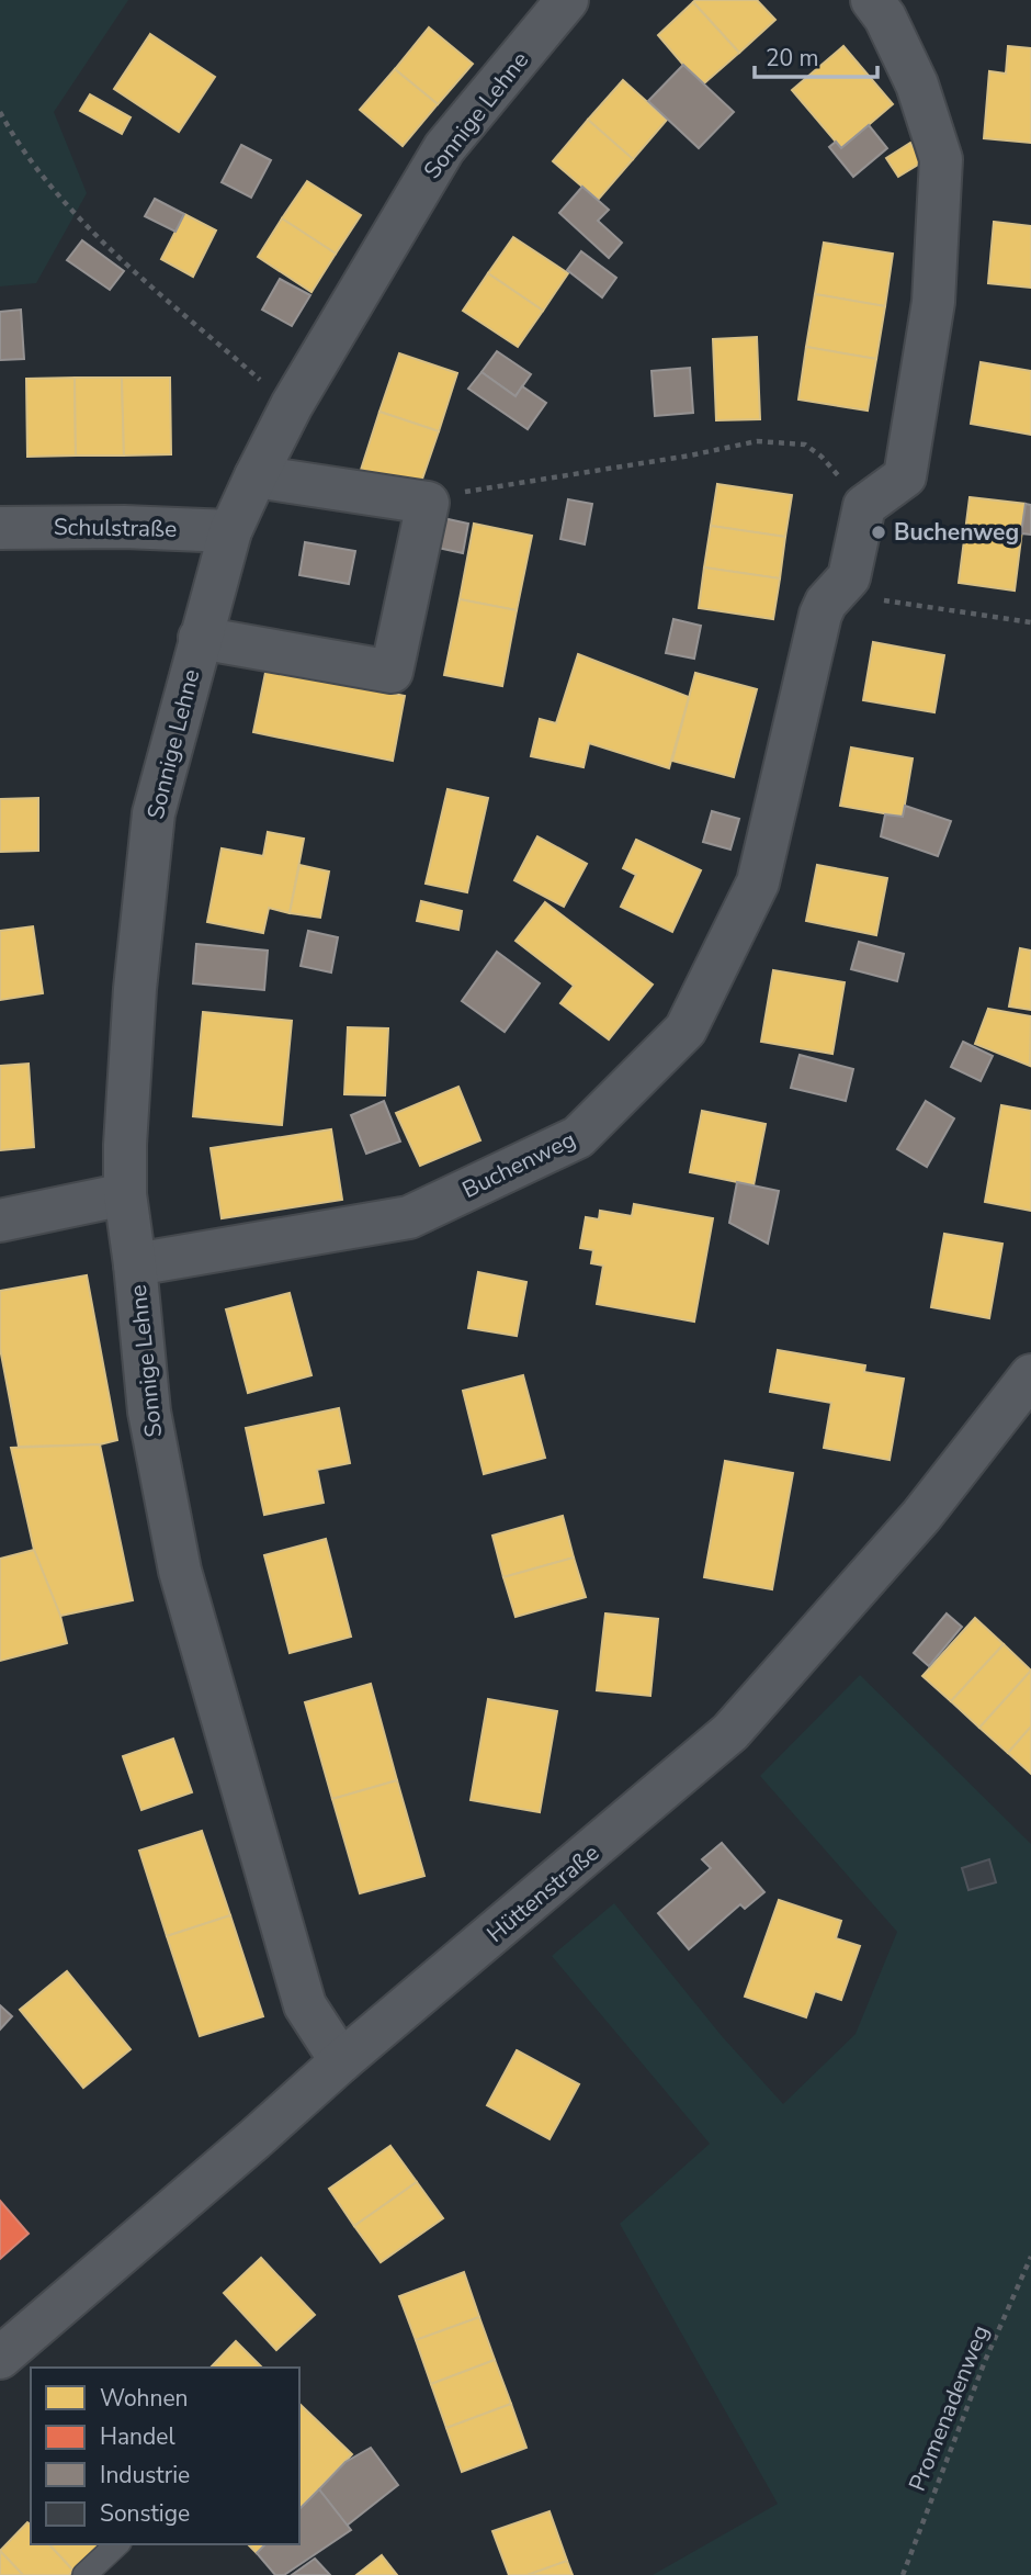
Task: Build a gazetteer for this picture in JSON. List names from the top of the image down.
{
  "streets": {
    "street": [
      "Sonnige Lehne",
      "Schulstraße",
      "Buchenweg",
      "Hüttenstraße"
    ],
    "path": ["Promenadenweg"]
  },
  "crossings": [
    ["Sonnige Lehne", "Schulstraße"],
    ["Sonnige Lehne", "Buchenweg"],
    ["Sonnige Lehne", "Hüttenstraße"]
  ],
  "places": ["Buchenweg"],
  "legend": [
    "Wohnen",
    "Handel",
    "Industrie",
    "Sonstige"
  ],
  "scale_bar": "20 m"
}
